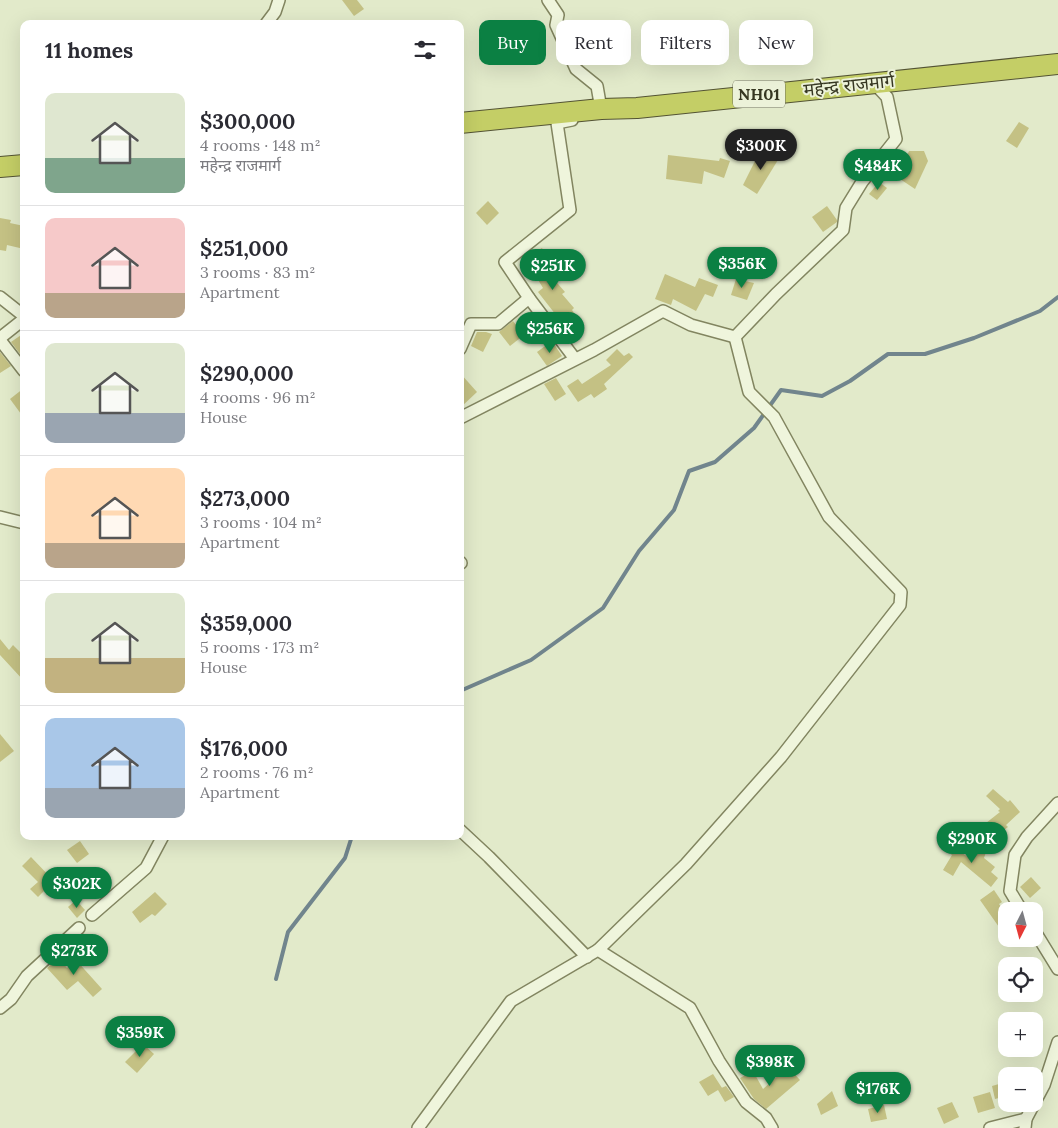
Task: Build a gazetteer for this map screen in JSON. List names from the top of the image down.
{
  "streets": {
    "highway": ["महेन्द्र राजमार्ग", "NH01"]
  },
  "north": "bottom",
  "page": {
    "chip": [
      "Buy",
      "Rent",
      "Filters",
      "New"
    ],
    "heading": "11 homes",
    "list": [
      {
        "name": "$300,000",
        "note": "4 rooms · 148 m² · महेन्द्र राजमार्ग"
      },
      {
        "name": "$251,000",
        "note": "3 rooms · 83 m² · Apartment"
      },
      {
        "name": "$290,000",
        "note": "4 rooms · 96 m² · House"
      },
      {
        "name": "$273,000",
        "note": "3 rooms · 104 m² · Apartment"
      },
      {
        "name": "$359,000",
        "note": "5 rooms · 173 m² · House"
      },
      {
        "name": "$176,000",
        "note": "2 rooms · 76 m² · Apartment"
      }
    ],
    "price": [
      "$300K",
      "$484K",
      "$356K",
      "$251K",
      "$256K",
      "$290K",
      "$302K",
      "$273K",
      "$359K",
      "$398K",
      "$176K"
    ],
    "map_buttons": ["+", "−"]
  }
}
